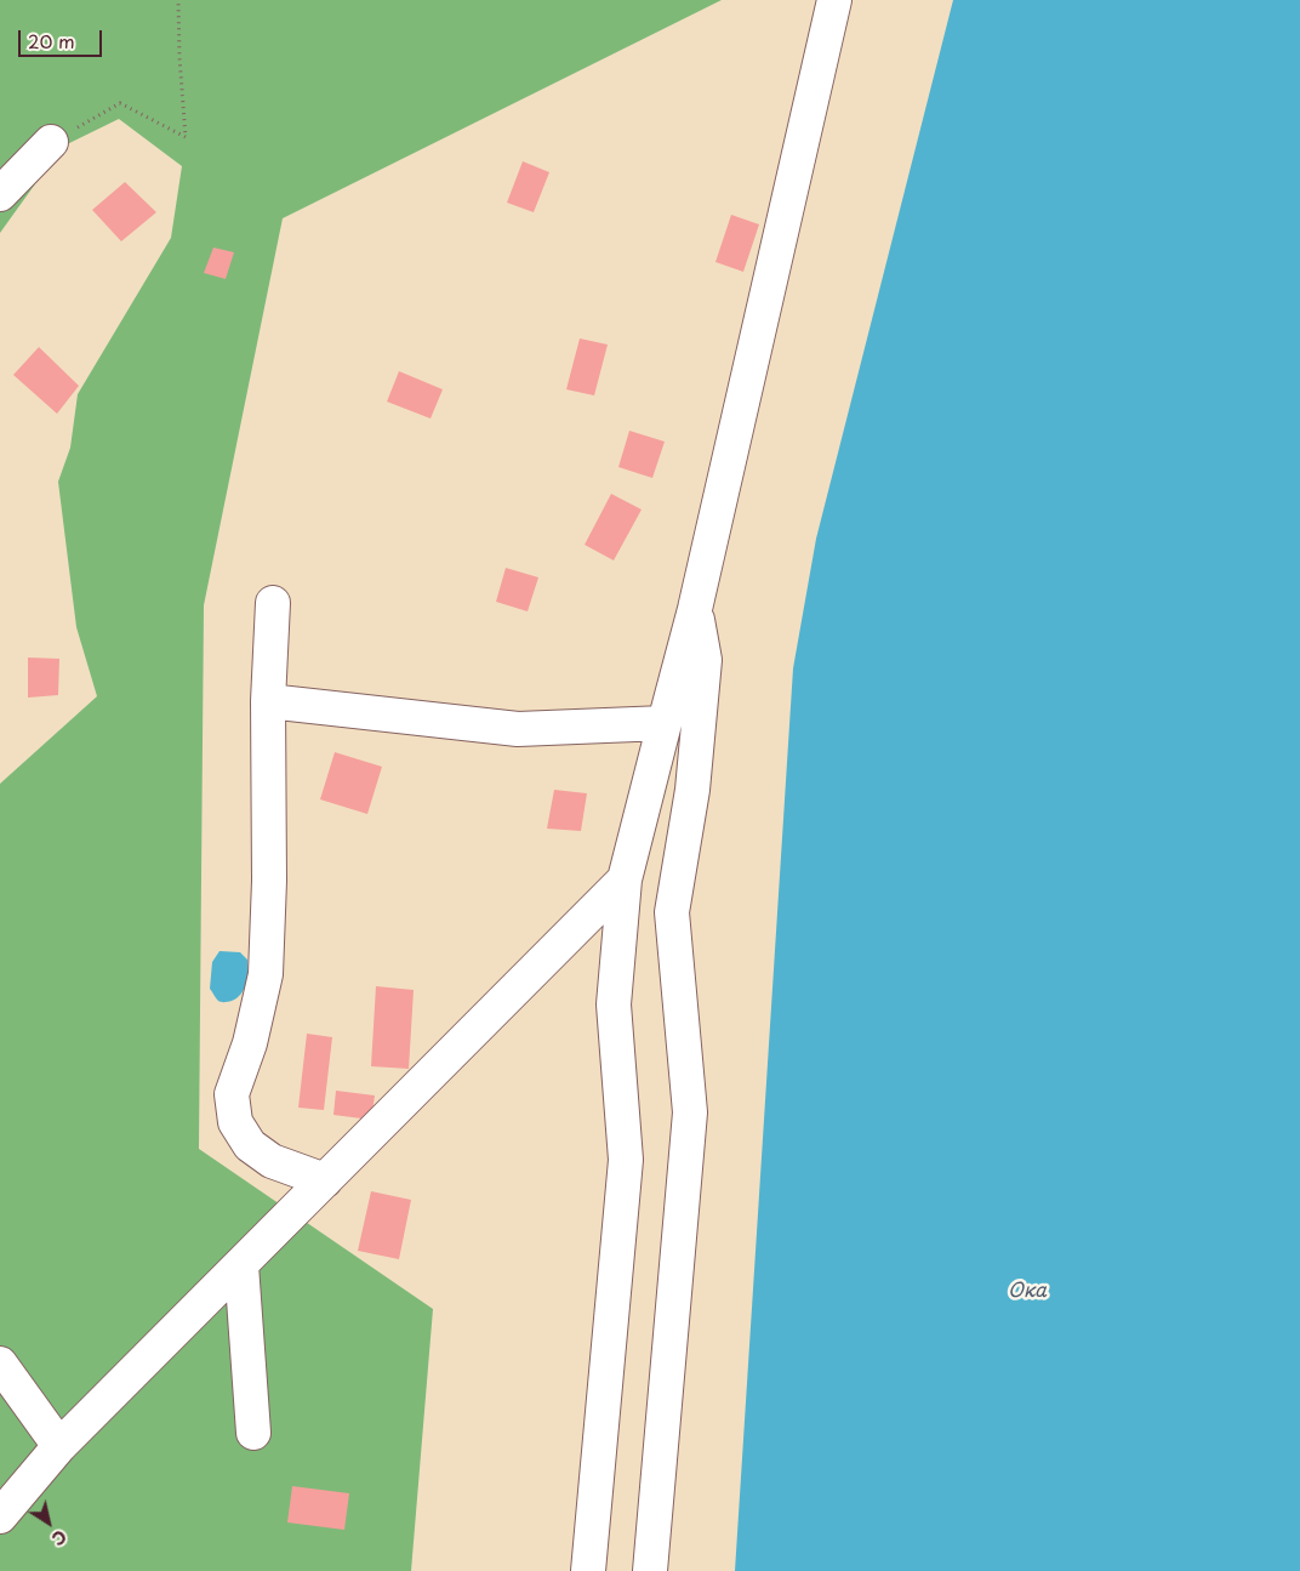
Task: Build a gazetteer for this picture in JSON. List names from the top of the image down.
{
  "water": ["Ока"],
  "scale_bar": "20 m",
  "north": "bottom right"
}
